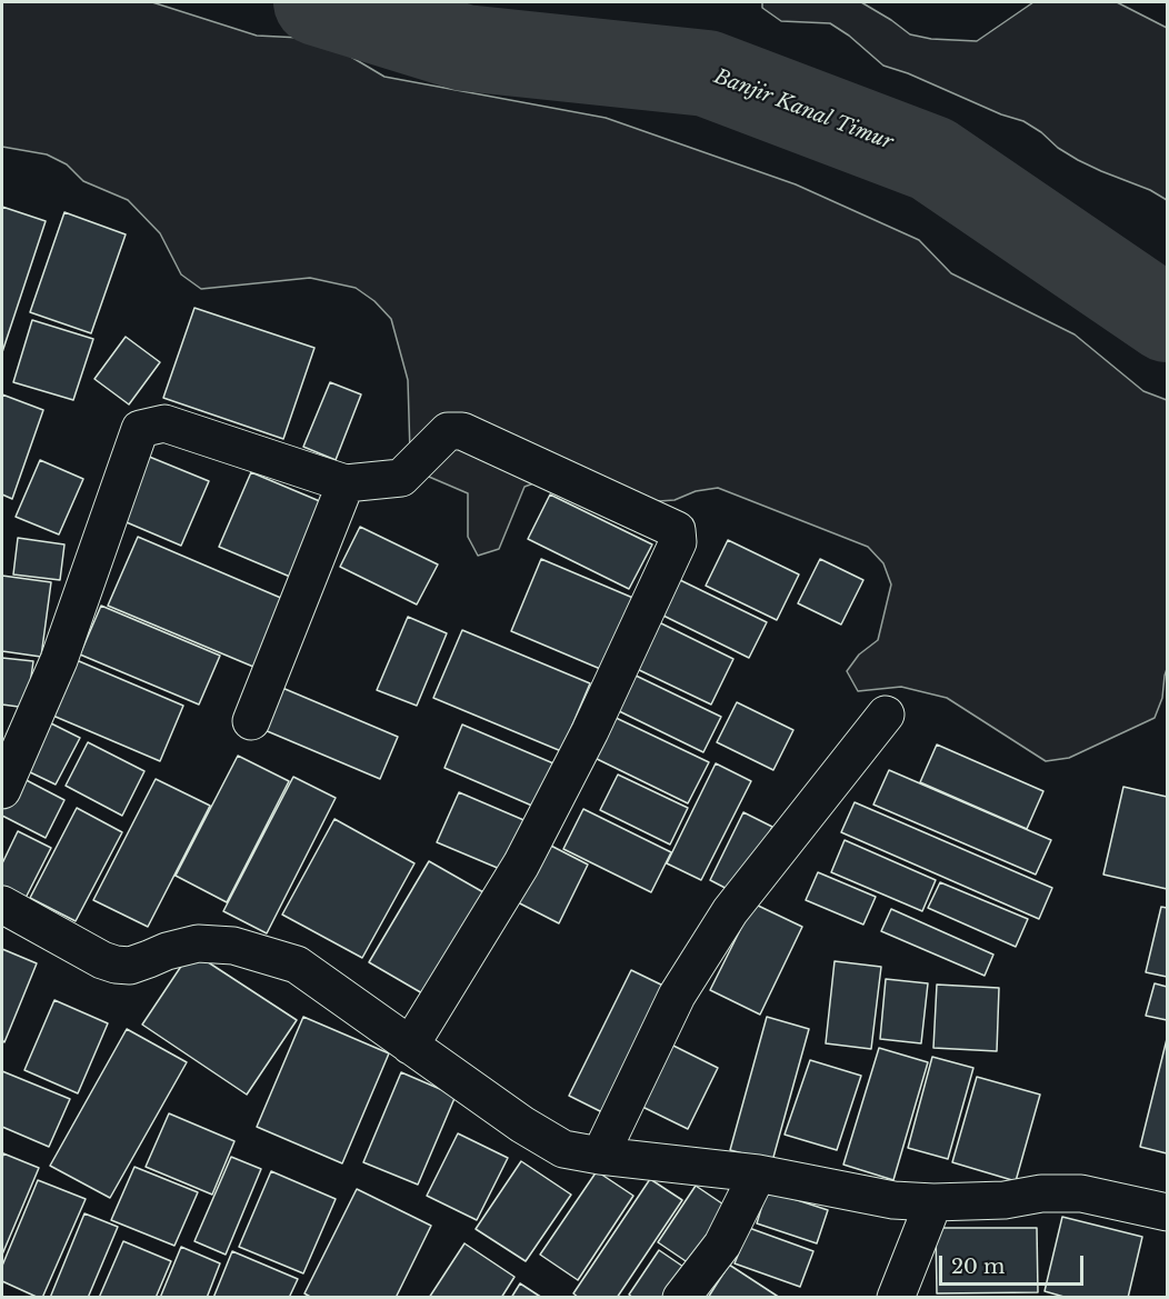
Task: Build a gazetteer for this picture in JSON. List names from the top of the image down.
{
  "water": ["Banjir Kanal Timur"],
  "scale_bar": "20 m"
}
